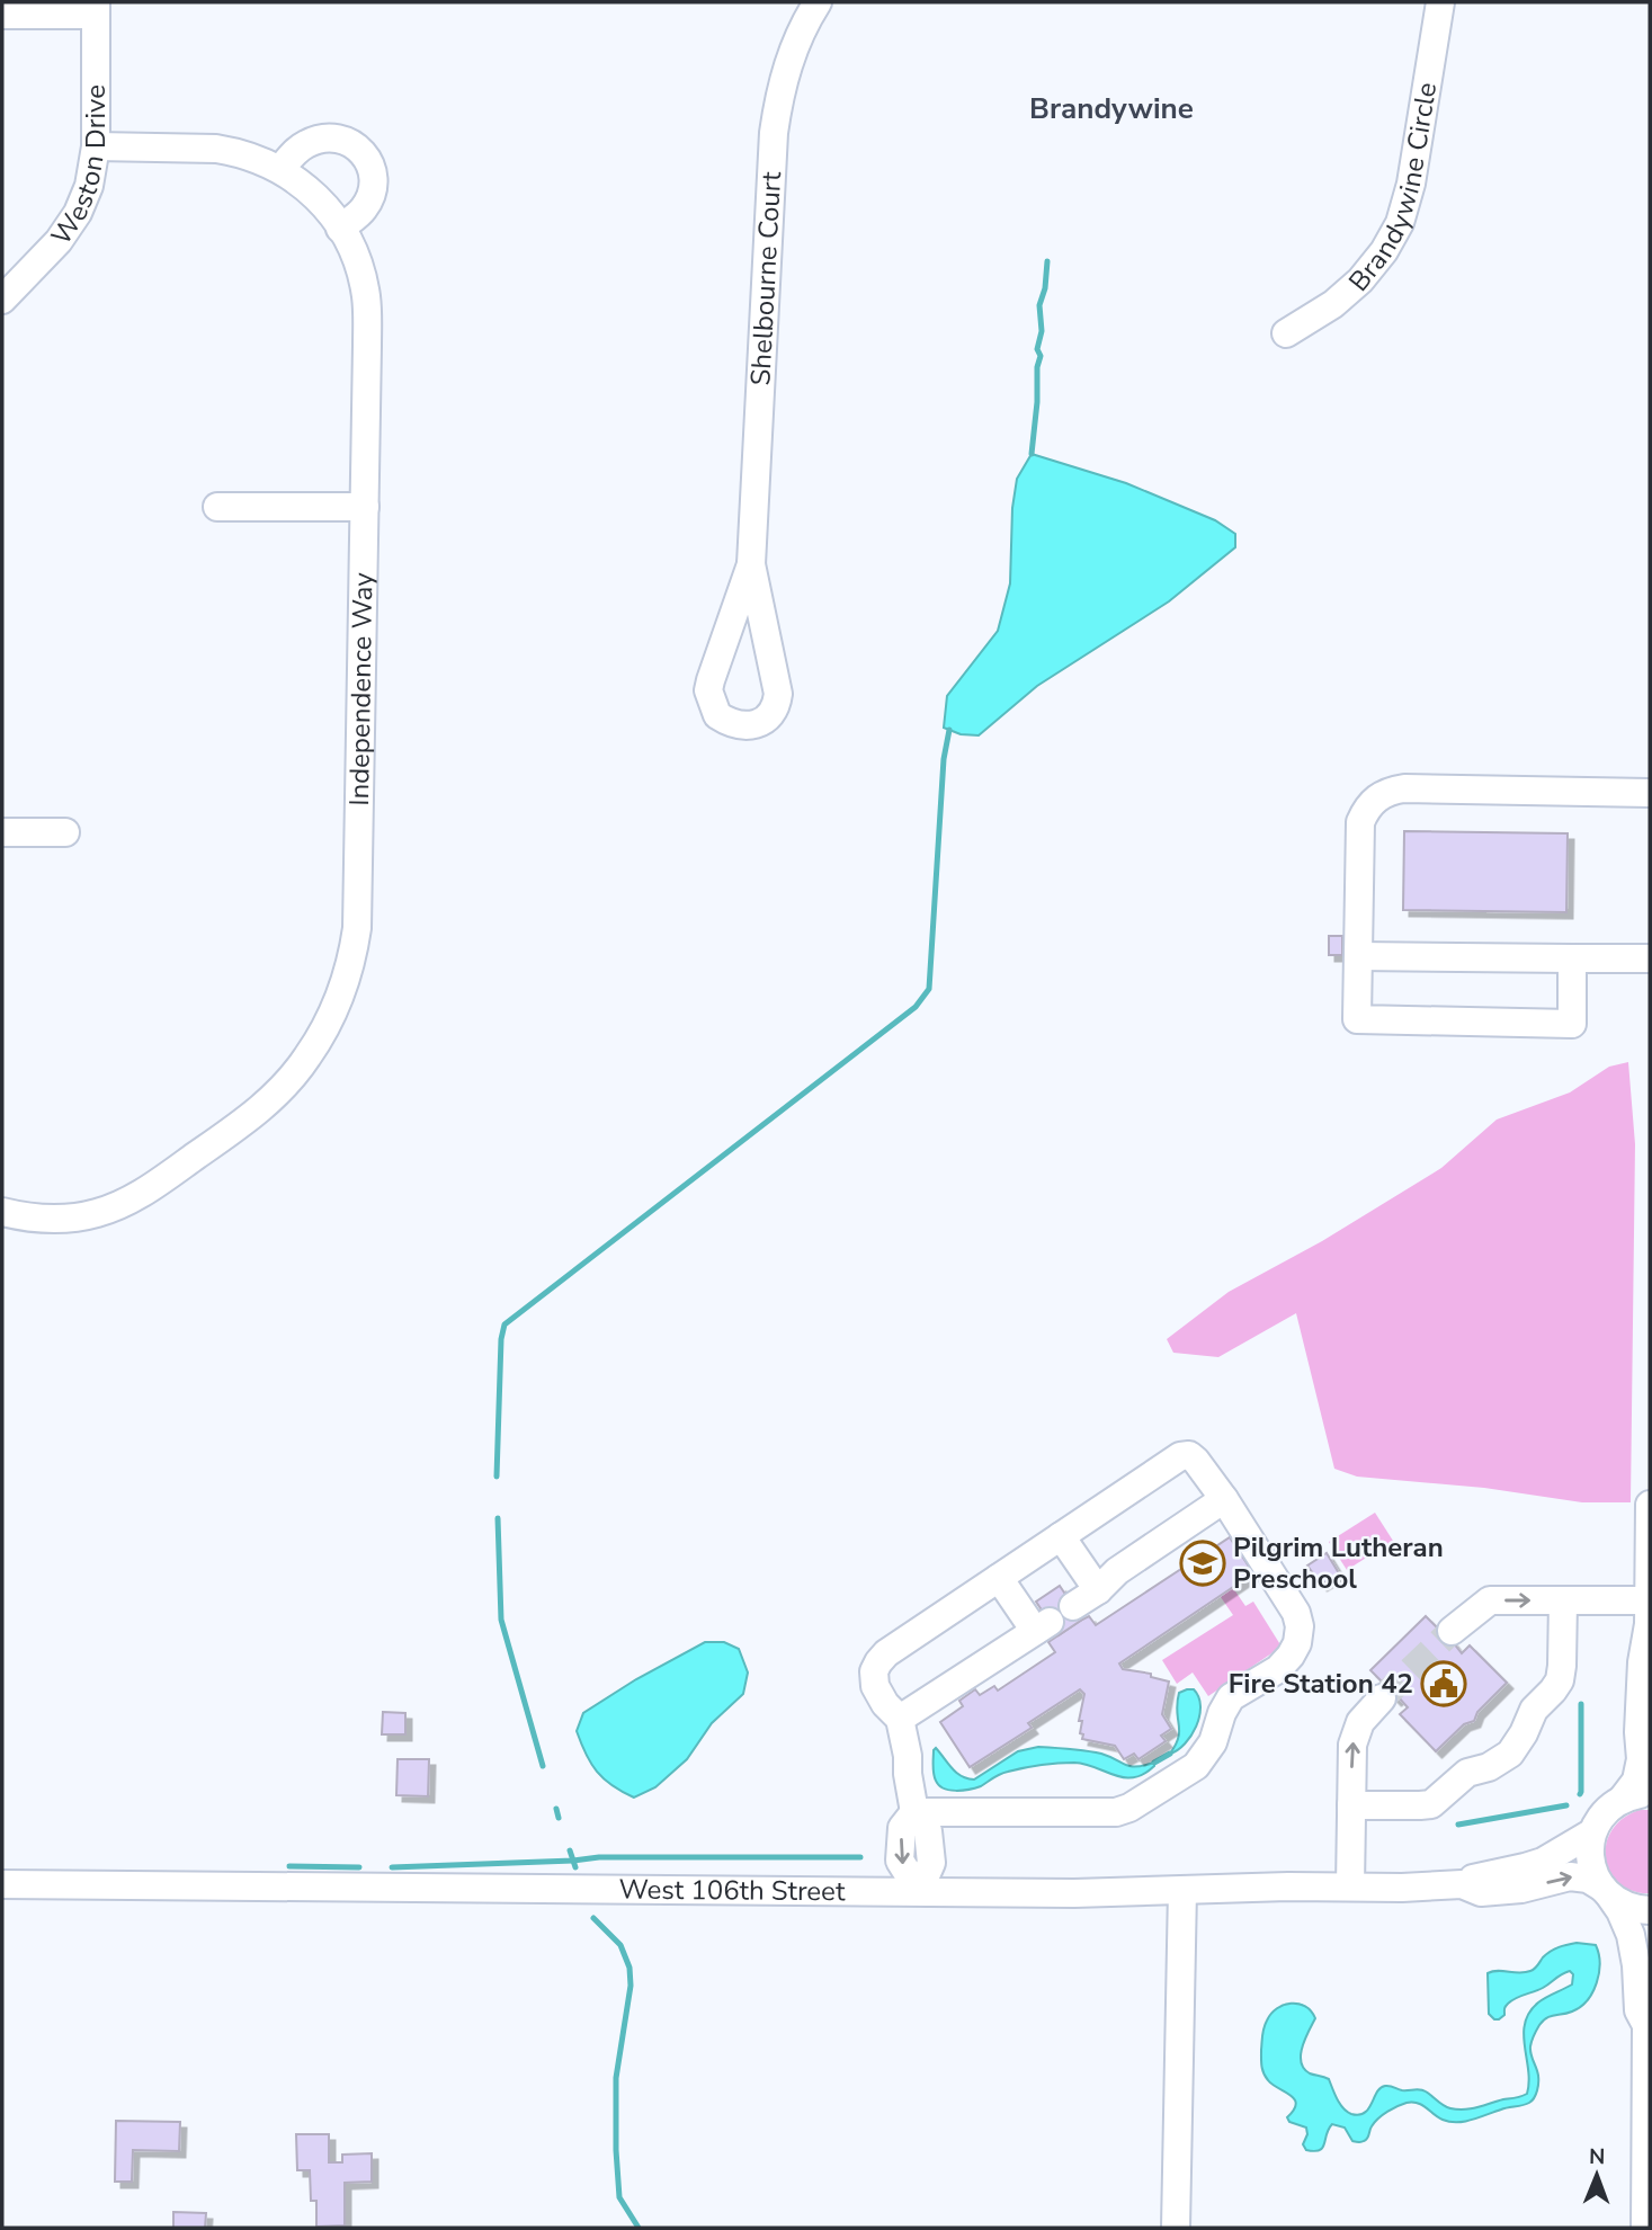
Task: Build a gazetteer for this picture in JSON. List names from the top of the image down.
{
  "streets": {
    "street": [
      "Weston Drive",
      "Brandywine Circle",
      "Shelbourne Court",
      "Independence Way",
      "West 106th Street"
    ]
  },
  "crossings": [
    ["Weston Drive", "Independence Way"]
  ],
  "districts": ["Brandywine"],
  "places": {
    "school or university": ["Pilgrim Lutheran Preschool"],
    "public building": ["Fire Station 42"]
  },
  "north": "top"
}
